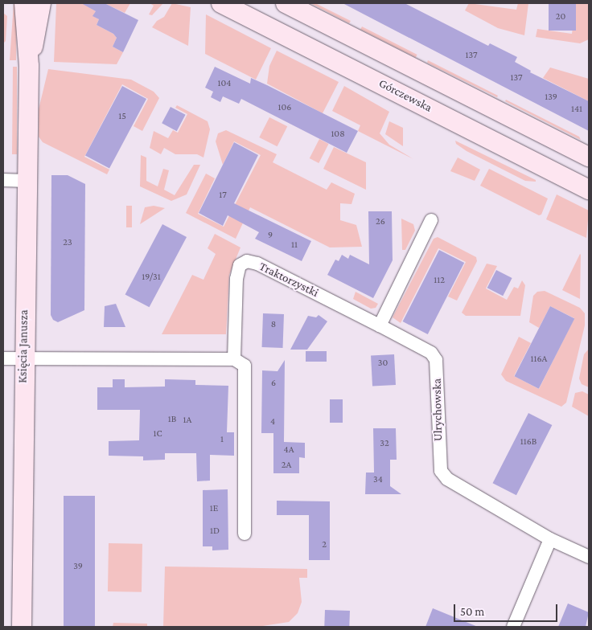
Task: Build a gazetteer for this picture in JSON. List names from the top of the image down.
{
  "streets": {
    "main road": ["Górczewska", "Księcia Janusza"],
    "street": ["Traktorzystki", "Ulrychowska"]
  },
  "crossings": [
    ["Traktorzystki", "Ulrychowska"]
  ],
  "house_numbers": [
    "20",
    "137",
    "137",
    "104",
    "139",
    "106",
    "141",
    "15",
    "108",
    "17",
    "26",
    "9",
    "23",
    "11",
    "19/31",
    "112",
    "8",
    "116A",
    "30",
    "6",
    "1B",
    "1A",
    "4",
    "1C",
    "1",
    "116B",
    "32",
    "4A",
    "2A",
    "34",
    "1E",
    "1D",
    "2",
    "39"
  ],
  "scale_bar": "50 m"
}
